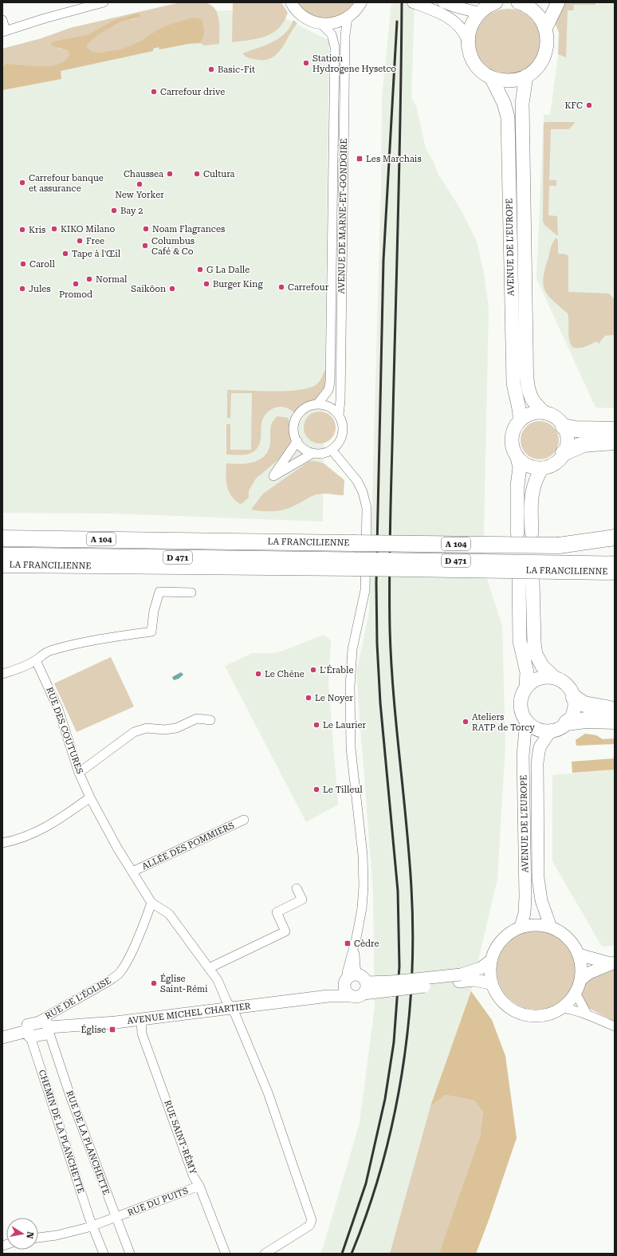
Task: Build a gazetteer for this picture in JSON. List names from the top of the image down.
{
  "streets": {
    "highway": ["A 104", "LA FRANCILIENNE"],
    "main road": ["AVENUE DE L'EUROPE", "D 471", "AVENUE MICHEL CHARTIER"],
    "street": [
      "AVENUE DE MARNE-ET-GONDOIRE",
      "RUE DES COUTURES",
      "ALLÉE DES POMMIERS",
      "RUE DE L'ÉGLISE",
      "CHEMIN DE LA PLANCHETTE",
      "RUE SAINT-RÉMY",
      "RUE DE LA PLANCHETTE",
      "RUE DU PUITS"
    ]
  },
  "crossings": [
    ["LA FRANCILIENNE", "D 471"],
    ["RUE DES COUTURES", "ALLÉE DES POMMIERS"],
    ["RUE DES COUTURES", "RUE DE L'ÉGLISE"],
    ["RUE DE L'ÉGLISE", "AVENUE MICHEL CHARTIER"],
    ["RUE DE L'ÉGLISE", "CHEMIN DE LA PLANCHETTE"],
    ["AVENUE MICHEL CHARTIER", "CHEMIN DE LA PLANCHETTE"],
    ["AVENUE MICHEL CHARTIER", "RUE SAINT-RÉMY"],
    ["AVENUE MICHEL CHARTIER", "RUE DE LA PLANCHETTE"],
    ["CHEMIN DE LA PLANCHETTE", "RUE DU PUITS"],
    ["RUE SAINT-RÉMY", "RUE DU PUITS"],
    ["RUE DE LA PLANCHETTE", "RUE DU PUITS"]
  ],
  "places": {
    "other": [
      "Station Hydrogene Hysetco",
      "Basic-Fit",
      "Carrefour drive",
      "KFC",
      "Chaussea",
      "Cultura",
      "Carrefour banque et assurance",
      "New Yorker",
      "Bay 2",
      "KIKO Milano",
      "Noam Flagrances",
      "Kris",
      "Free",
      "Columbus Café & Co",
      "Tape à l'Œil",
      "Caroll",
      "G La Dalle",
      "Normal",
      "Promod",
      "Burger King",
      "Carrefour",
      "Jules",
      "Saikōon",
      "L'Érable",
      "Le Chêne",
      "Le Noyer",
      "Ateliers RATP de Torcy",
      "Le Laurier",
      "Le Tilleul",
      "Église Saint-Rémi"
    ],
    "transit": ["Les Marchais", "Cèdre", "Église"]
  },
  "north": "right"
}
